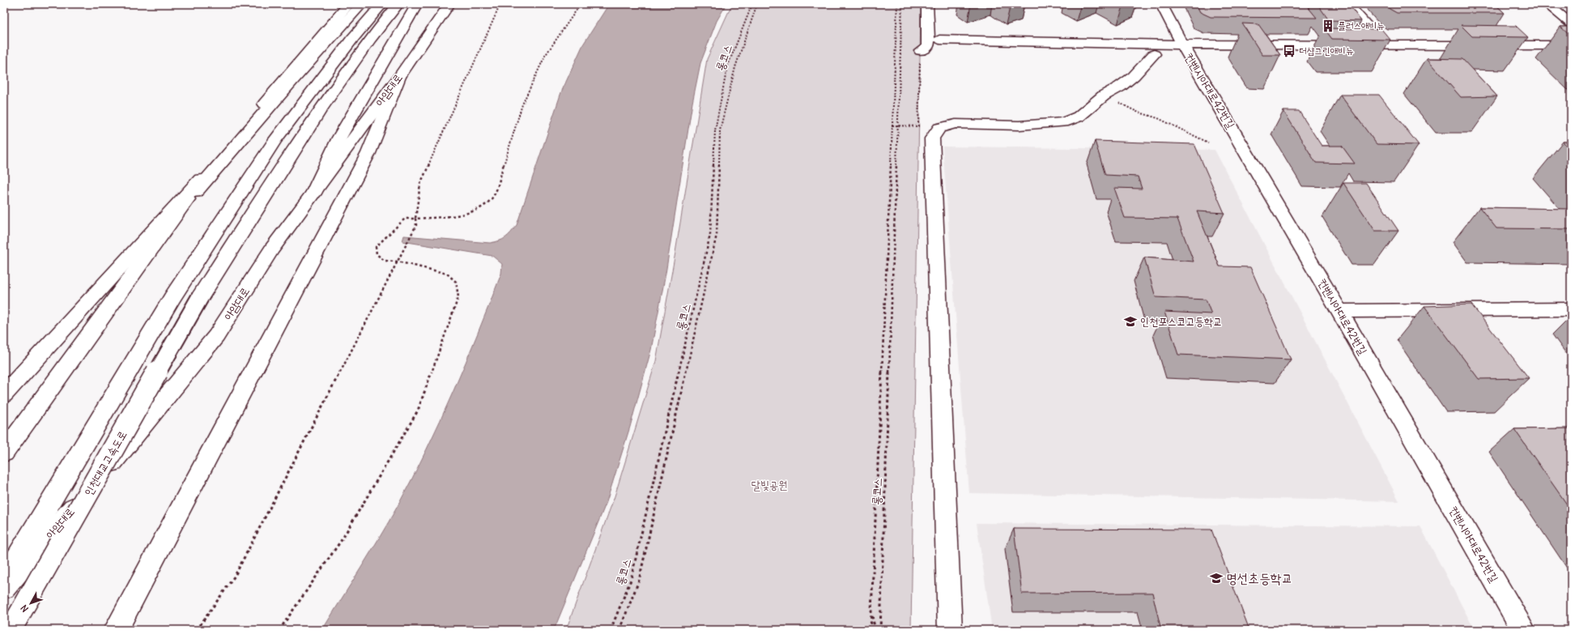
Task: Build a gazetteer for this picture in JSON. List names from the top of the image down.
{
  "streets": {
    "main road": ["아암대로", "컨벤시아대로42번길", "인천대교고속도로"],
    "path": ["롱코스"]
  },
  "parks": ["달빛공원"],
  "places": {
    "building": ["플러스애비뉴"],
    "bus stop": ["더샵그린애비뉴"],
    "school or university": ["인천포스코고등학교", "명선초등학교"]
  },
  "north": "bottom left"
}
